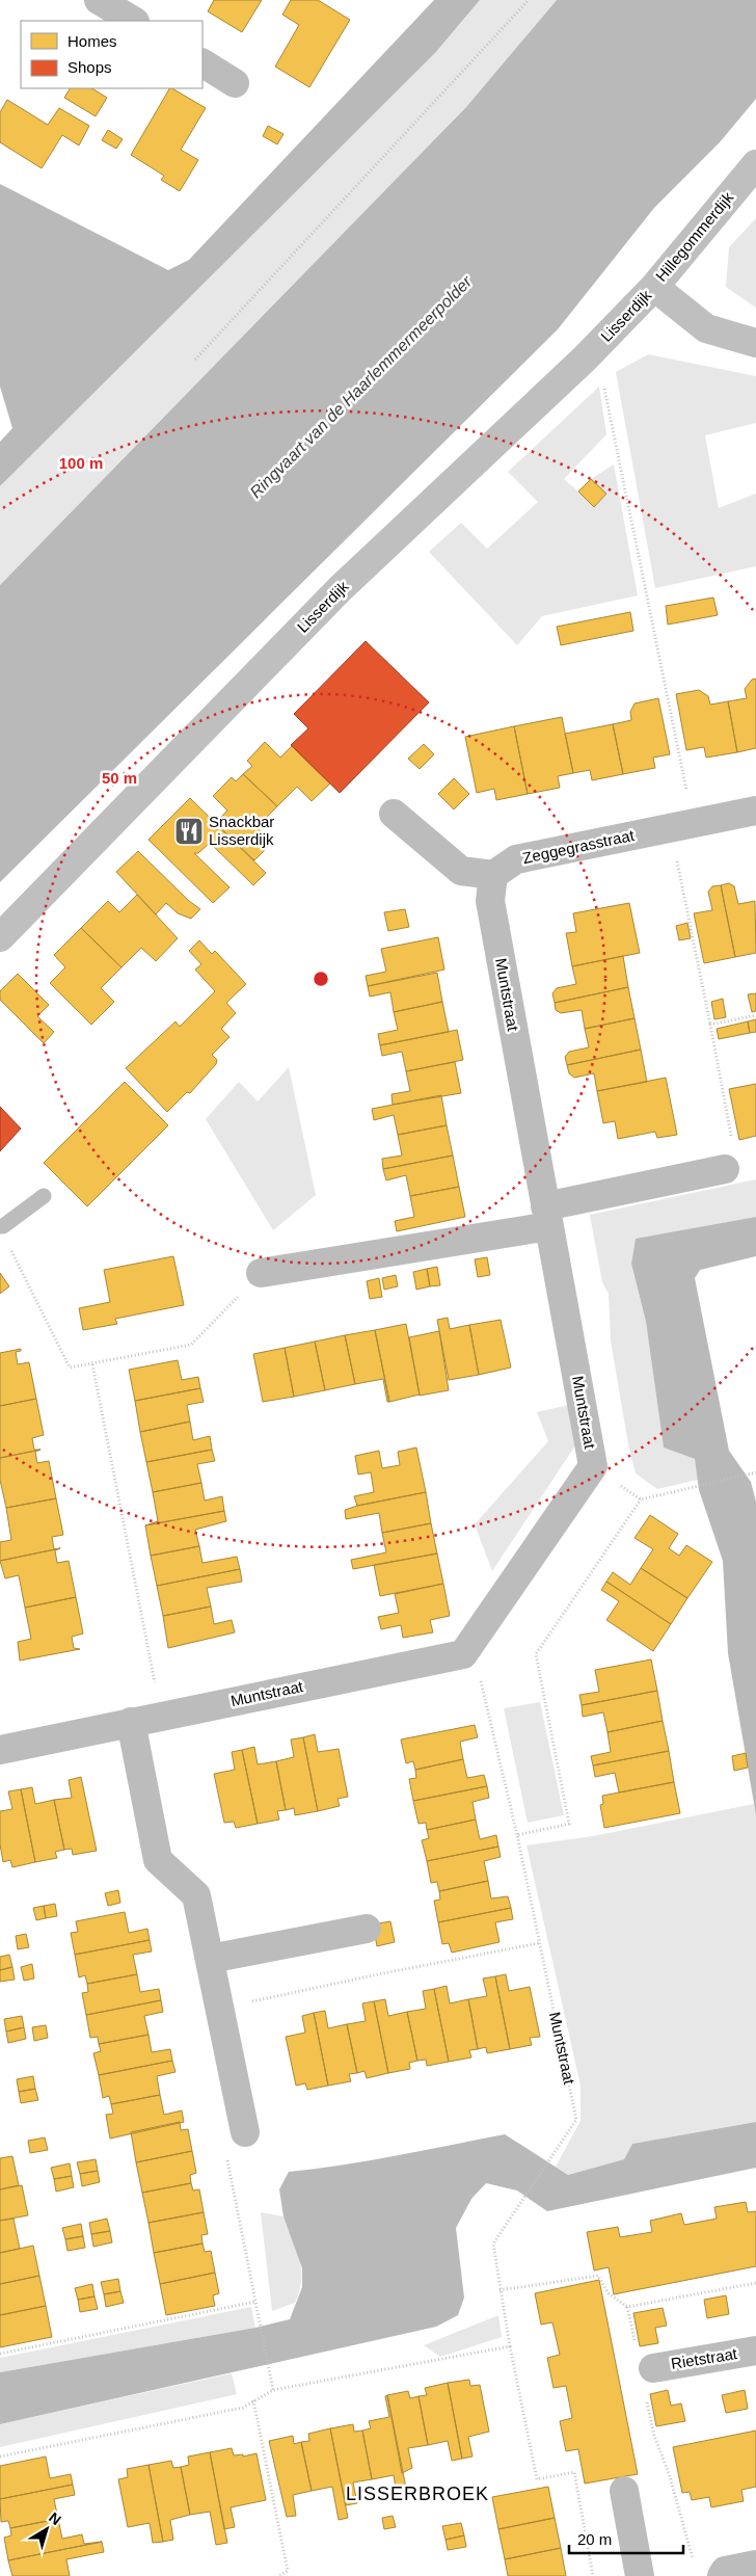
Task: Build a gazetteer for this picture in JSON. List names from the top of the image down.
{
  "streets": {
    "street": [
      "Hillegommerdijk",
      "Lisserdijk",
      "Zeggegrasstraat",
      "Muntstraat",
      "Rietstraat"
    ]
  },
  "crossings": [
    ["Hillegommerdijk", "Lisserdijk"],
    ["Zeggegrasstraat", "Muntstraat"]
  ],
  "districts": ["LISSERBROEK"],
  "water": ["Ringvaart van de Haarlemmermeerpolder"],
  "places": {
    "restaurant": ["Snackbar Lisserdijk"]
  },
  "legend": ["Homes", "Shops"],
  "scale_bar": "20 m",
  "north": "top right",
  "rings": ["100 m", "50 m"]
}
